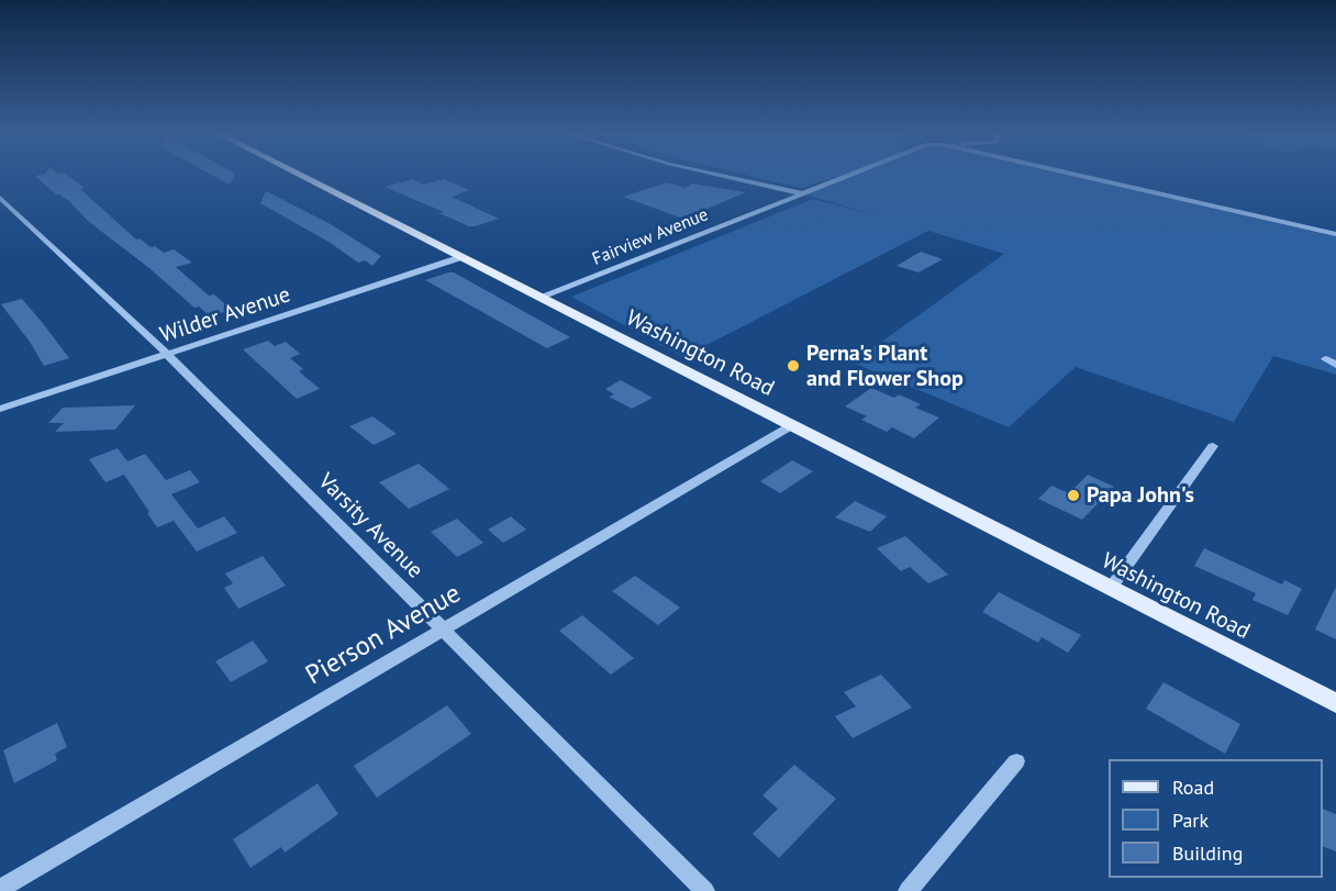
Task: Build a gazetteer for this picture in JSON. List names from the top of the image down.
{
  "streets": {
    "main road": ["Washington Road"],
    "street": [
      "Fairview Avenue",
      "Wilder Avenue",
      "Varsity Avenue",
      "Pierson Avenue"
    ]
  },
  "crossings": [
    ["Fairview Avenue", "Washington Road"],
    ["Wilder Avenue", "Washington Road"],
    ["Wilder Avenue", "Varsity Avenue"],
    ["Washington Road", "Pierson Avenue"],
    ["Varsity Avenue", "Pierson Avenue"]
  ],
  "places": ["Perna's Plant and Flower Shop", "Papa John's"],
  "legend": ["Road", "Park", "Building"]
}
